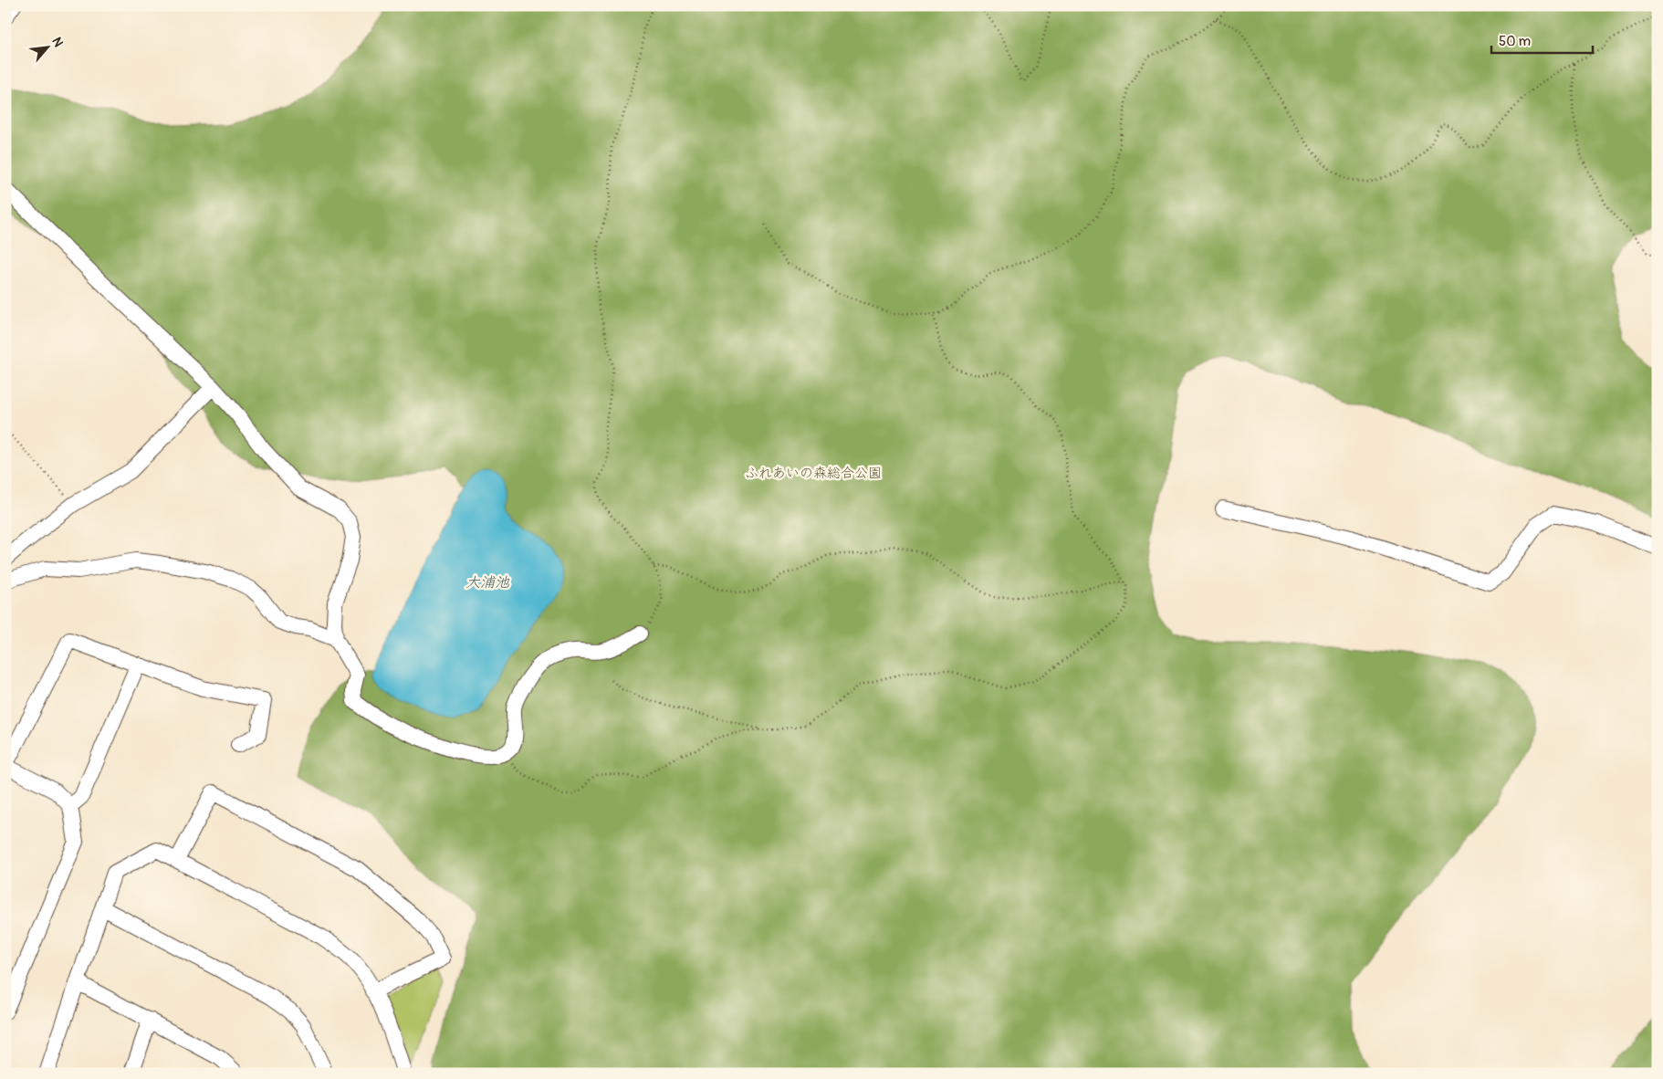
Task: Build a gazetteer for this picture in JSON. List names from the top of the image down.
{
  "water": ["大浦池"],
  "parks": ["ふれあいの森総合公園"],
  "scale_bar": "50 m",
  "north": "top right"
}
